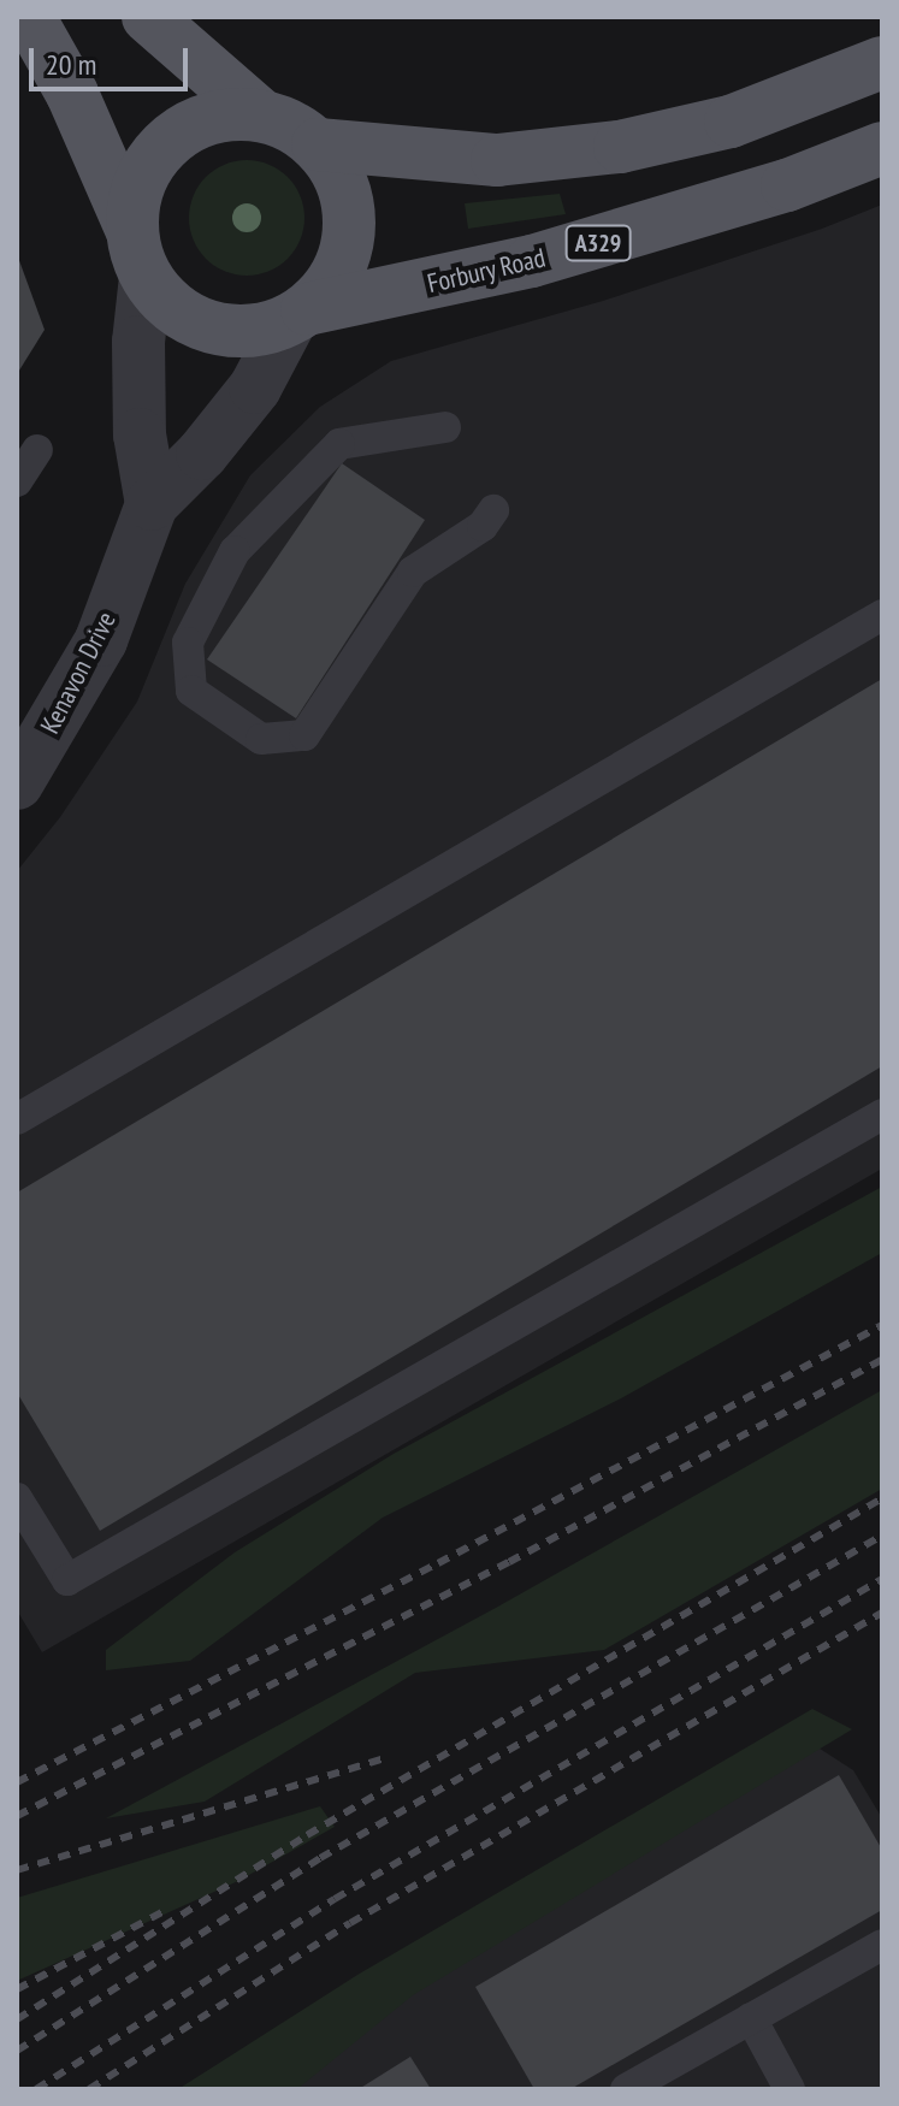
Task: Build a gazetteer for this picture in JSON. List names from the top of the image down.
{
  "streets": {
    "main road": ["A329", "Forbury Road"],
    "street": ["Kenavon Drive"]
  },
  "crossings": [
    ["Forbury Road", "Kenavon Drive"]
  ],
  "scale_bar": "20 m"
}
